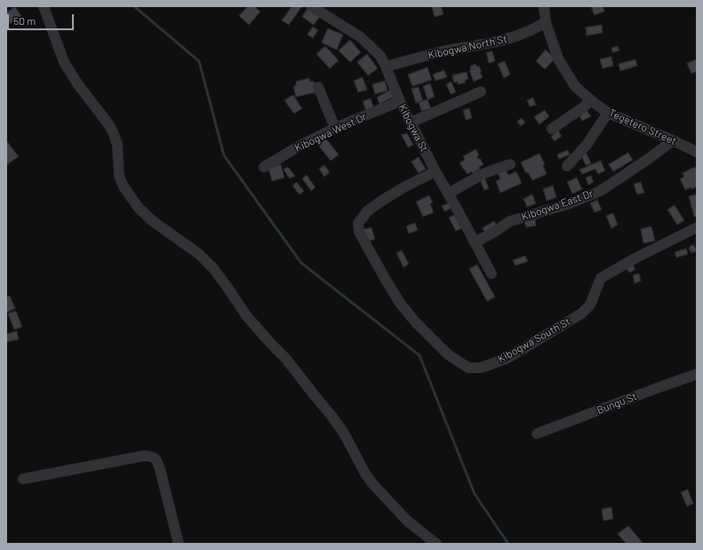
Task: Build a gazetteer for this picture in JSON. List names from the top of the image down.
{
  "streets": {
    "street": [
      "Kibogwa North St",
      "Tegetero Street",
      "Kibogwa St",
      "Kibogwa West Dr",
      "Kibogwa East Dr",
      "Kibogwa South St",
      "Bungu St"
    ]
  },
  "crossings": [
    ["Kibogwa North St", "Tegetero Street"],
    ["Kibogwa North St", "Kibogwa St"],
    ["Tegetero Street", "Kibogwa East Dr"],
    ["Kibogwa St", "Kibogwa West Dr"],
    ["Kibogwa St", "Kibogwa East Dr"],
    ["Kibogwa St", "Kibogwa South St"]
  ],
  "scale_bar": "50 m"
}
